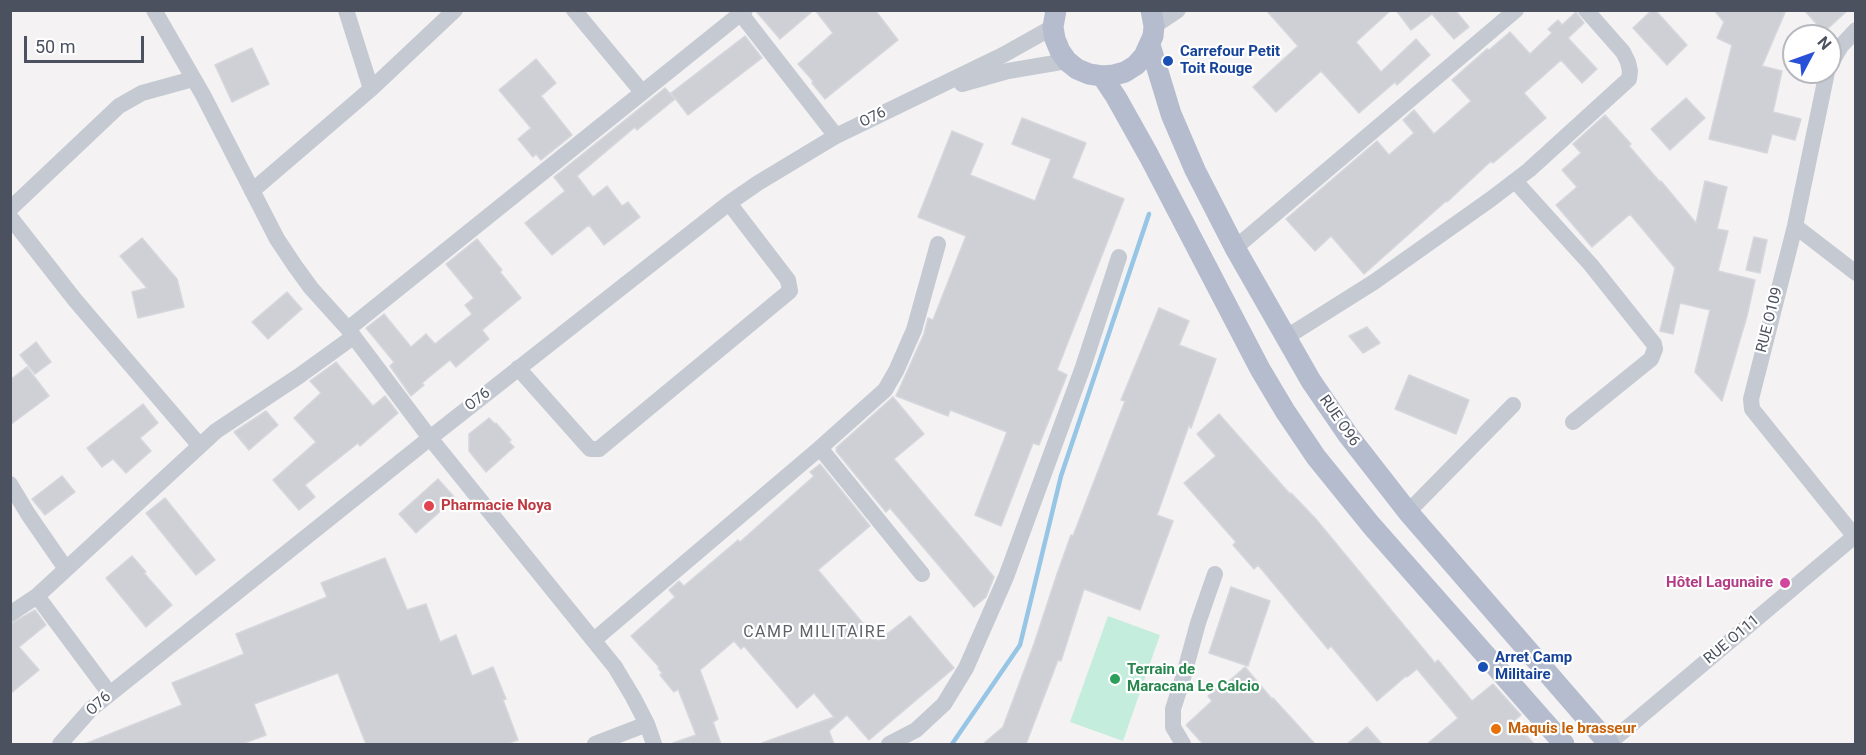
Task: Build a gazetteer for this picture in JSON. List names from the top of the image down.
{
  "streets": {
    "main road": ["RUE O96"],
    "street": ["O76", "RUE O109", "RUE O111"]
  },
  "crossings": [
    ["RUE O109", "RUE O111"],
    ["RUE O96", "RUE O111"]
  ],
  "districts": ["CAMP MILITAIRE"],
  "places": [
    "Carrefour Petit Toit Rouge",
    "Pharmacie Noya",
    "Hôtel Lagunaire",
    "Arret Camp Militaire",
    "Terrain de Maracana Le Calcio",
    "Maquis le brasseur"
  ],
  "scale_bar": "50 m",
  "north": "top right"
}
